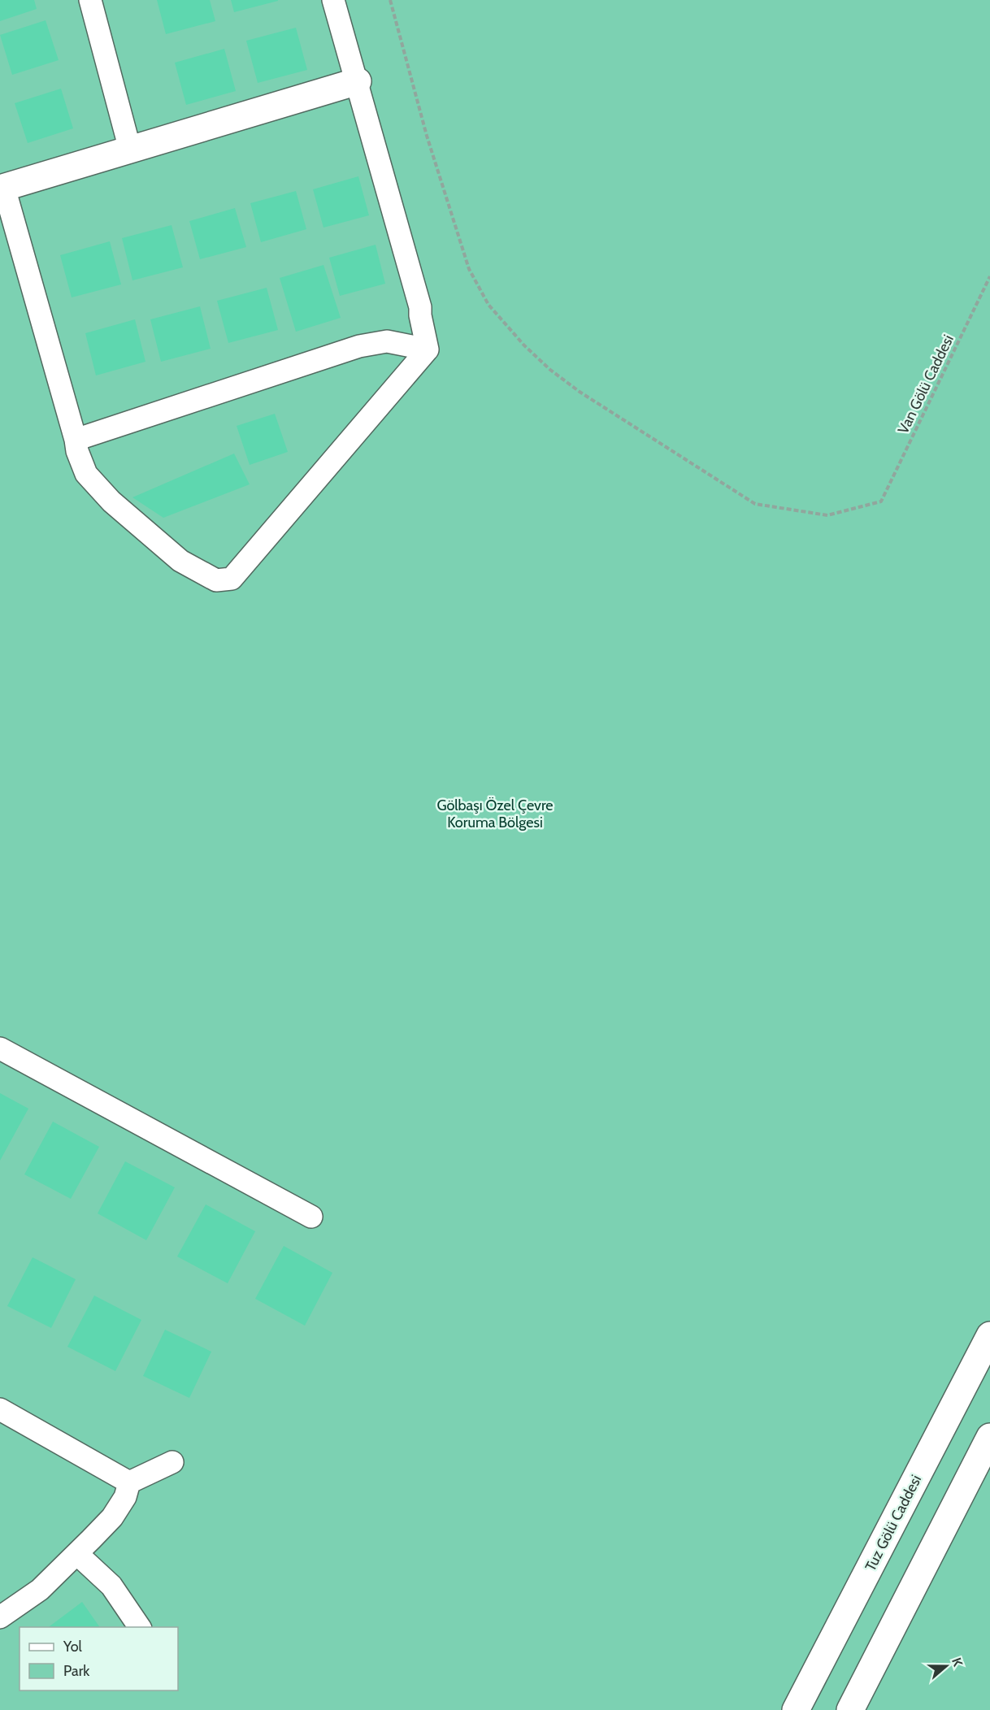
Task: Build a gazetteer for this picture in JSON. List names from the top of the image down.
{
  "streets": {
    "street": ["Tuz Gölü Caddesi"],
    "path": ["Van Gölü Caddesi"]
  },
  "parks": ["Gölbaşı Özel Çevre Koruma Bölgesi"],
  "legend": ["Yol", "Park"],
  "north": "right"
}
